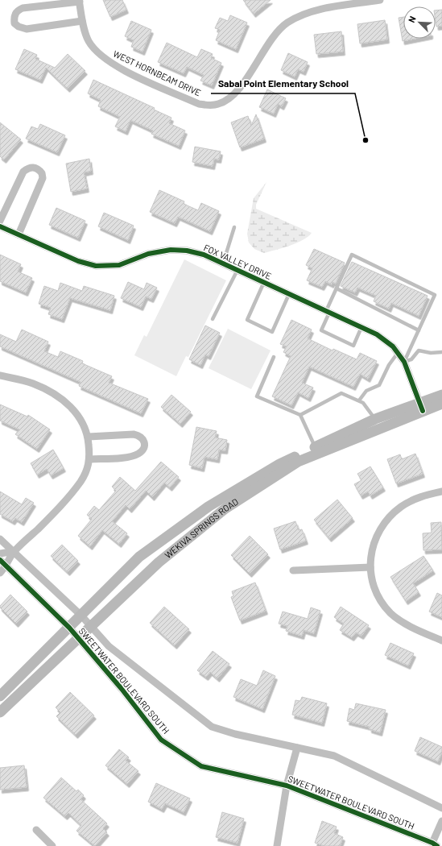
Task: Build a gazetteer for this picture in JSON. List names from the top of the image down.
{
  "streets": {
    "main road": ["WEKIVA SPRINGS ROAD"],
    "street": ["WEST HORNBEAM DRIVE", "FOX VALLEY DRIVE", "SWEETWATER BOULEVARD SOUTH"]
  },
  "crossings": [
    ["FOX VALLEY DRIVE", "WEKIVA SPRINGS ROAD"],
    ["WEKIVA SPRINGS ROAD", "SWEETWATER BOULEVARD SOUTH"]
  ],
  "places": ["Sabal Point Elementary School"],
  "north": "top left"
}
